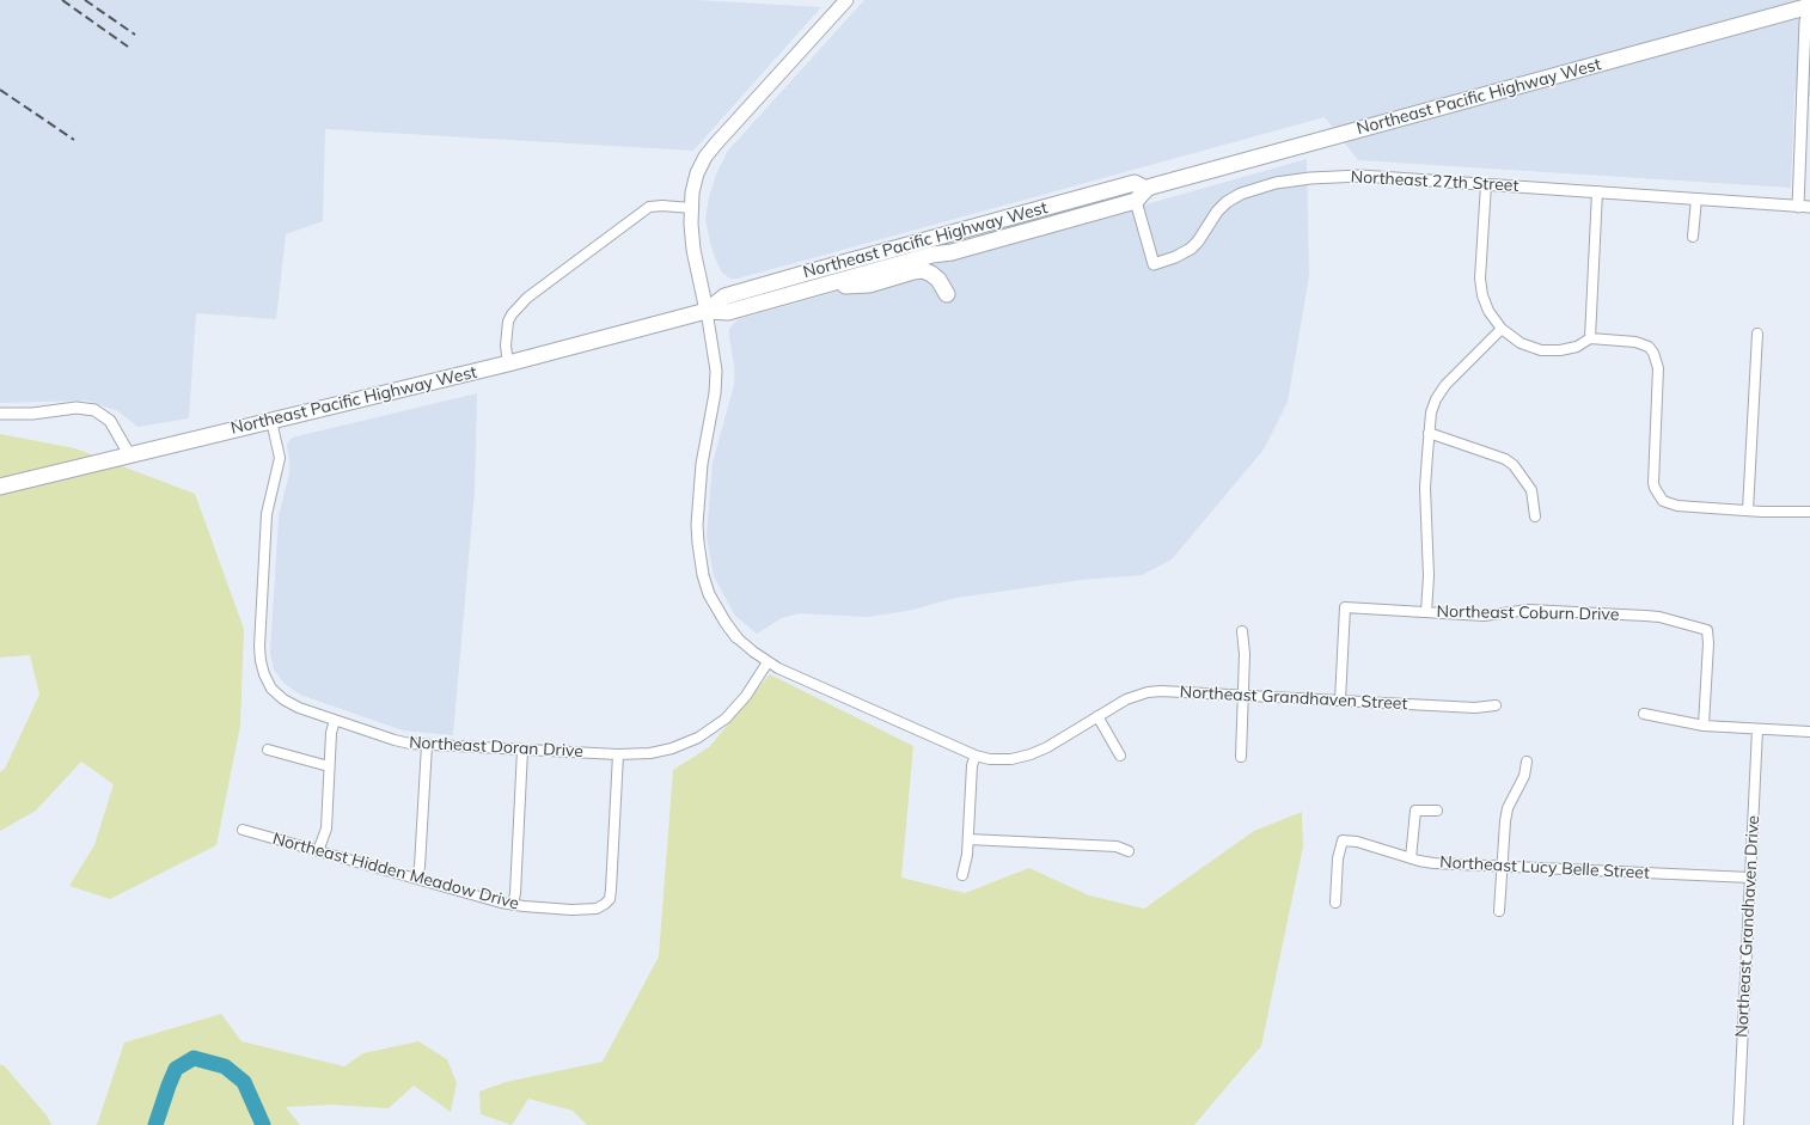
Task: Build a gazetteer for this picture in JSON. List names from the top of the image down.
{
  "streets": {
    "highway": ["Northeast Pacific Highway West"],
    "street": [
      "Northeast 27th Street",
      "Northeast Coburn Drive",
      "Northeast Grandhaven Street",
      "Northeast Doran Drive",
      "Northeast Lucy Belle Street",
      "Northeast Hidden Meadow Drive",
      "Northeast Grandhaven Drive"
    ]
  },
  "crossings": [
    ["Northeast Pacific Highway West", "Northeast 27th Street"],
    ["Northeast Pacific Highway West", "Northeast Doran Drive"],
    ["Northeast Coburn Drive", "Northeast Grandhaven Street"],
    ["Northeast Grandhaven Street", "Northeast Doran Drive"],
    ["Northeast Doran Drive", "Northeast Hidden Meadow Drive"],
    ["Northeast Lucy Belle Street", "Northeast Grandhaven Drive"]
  ]
}
